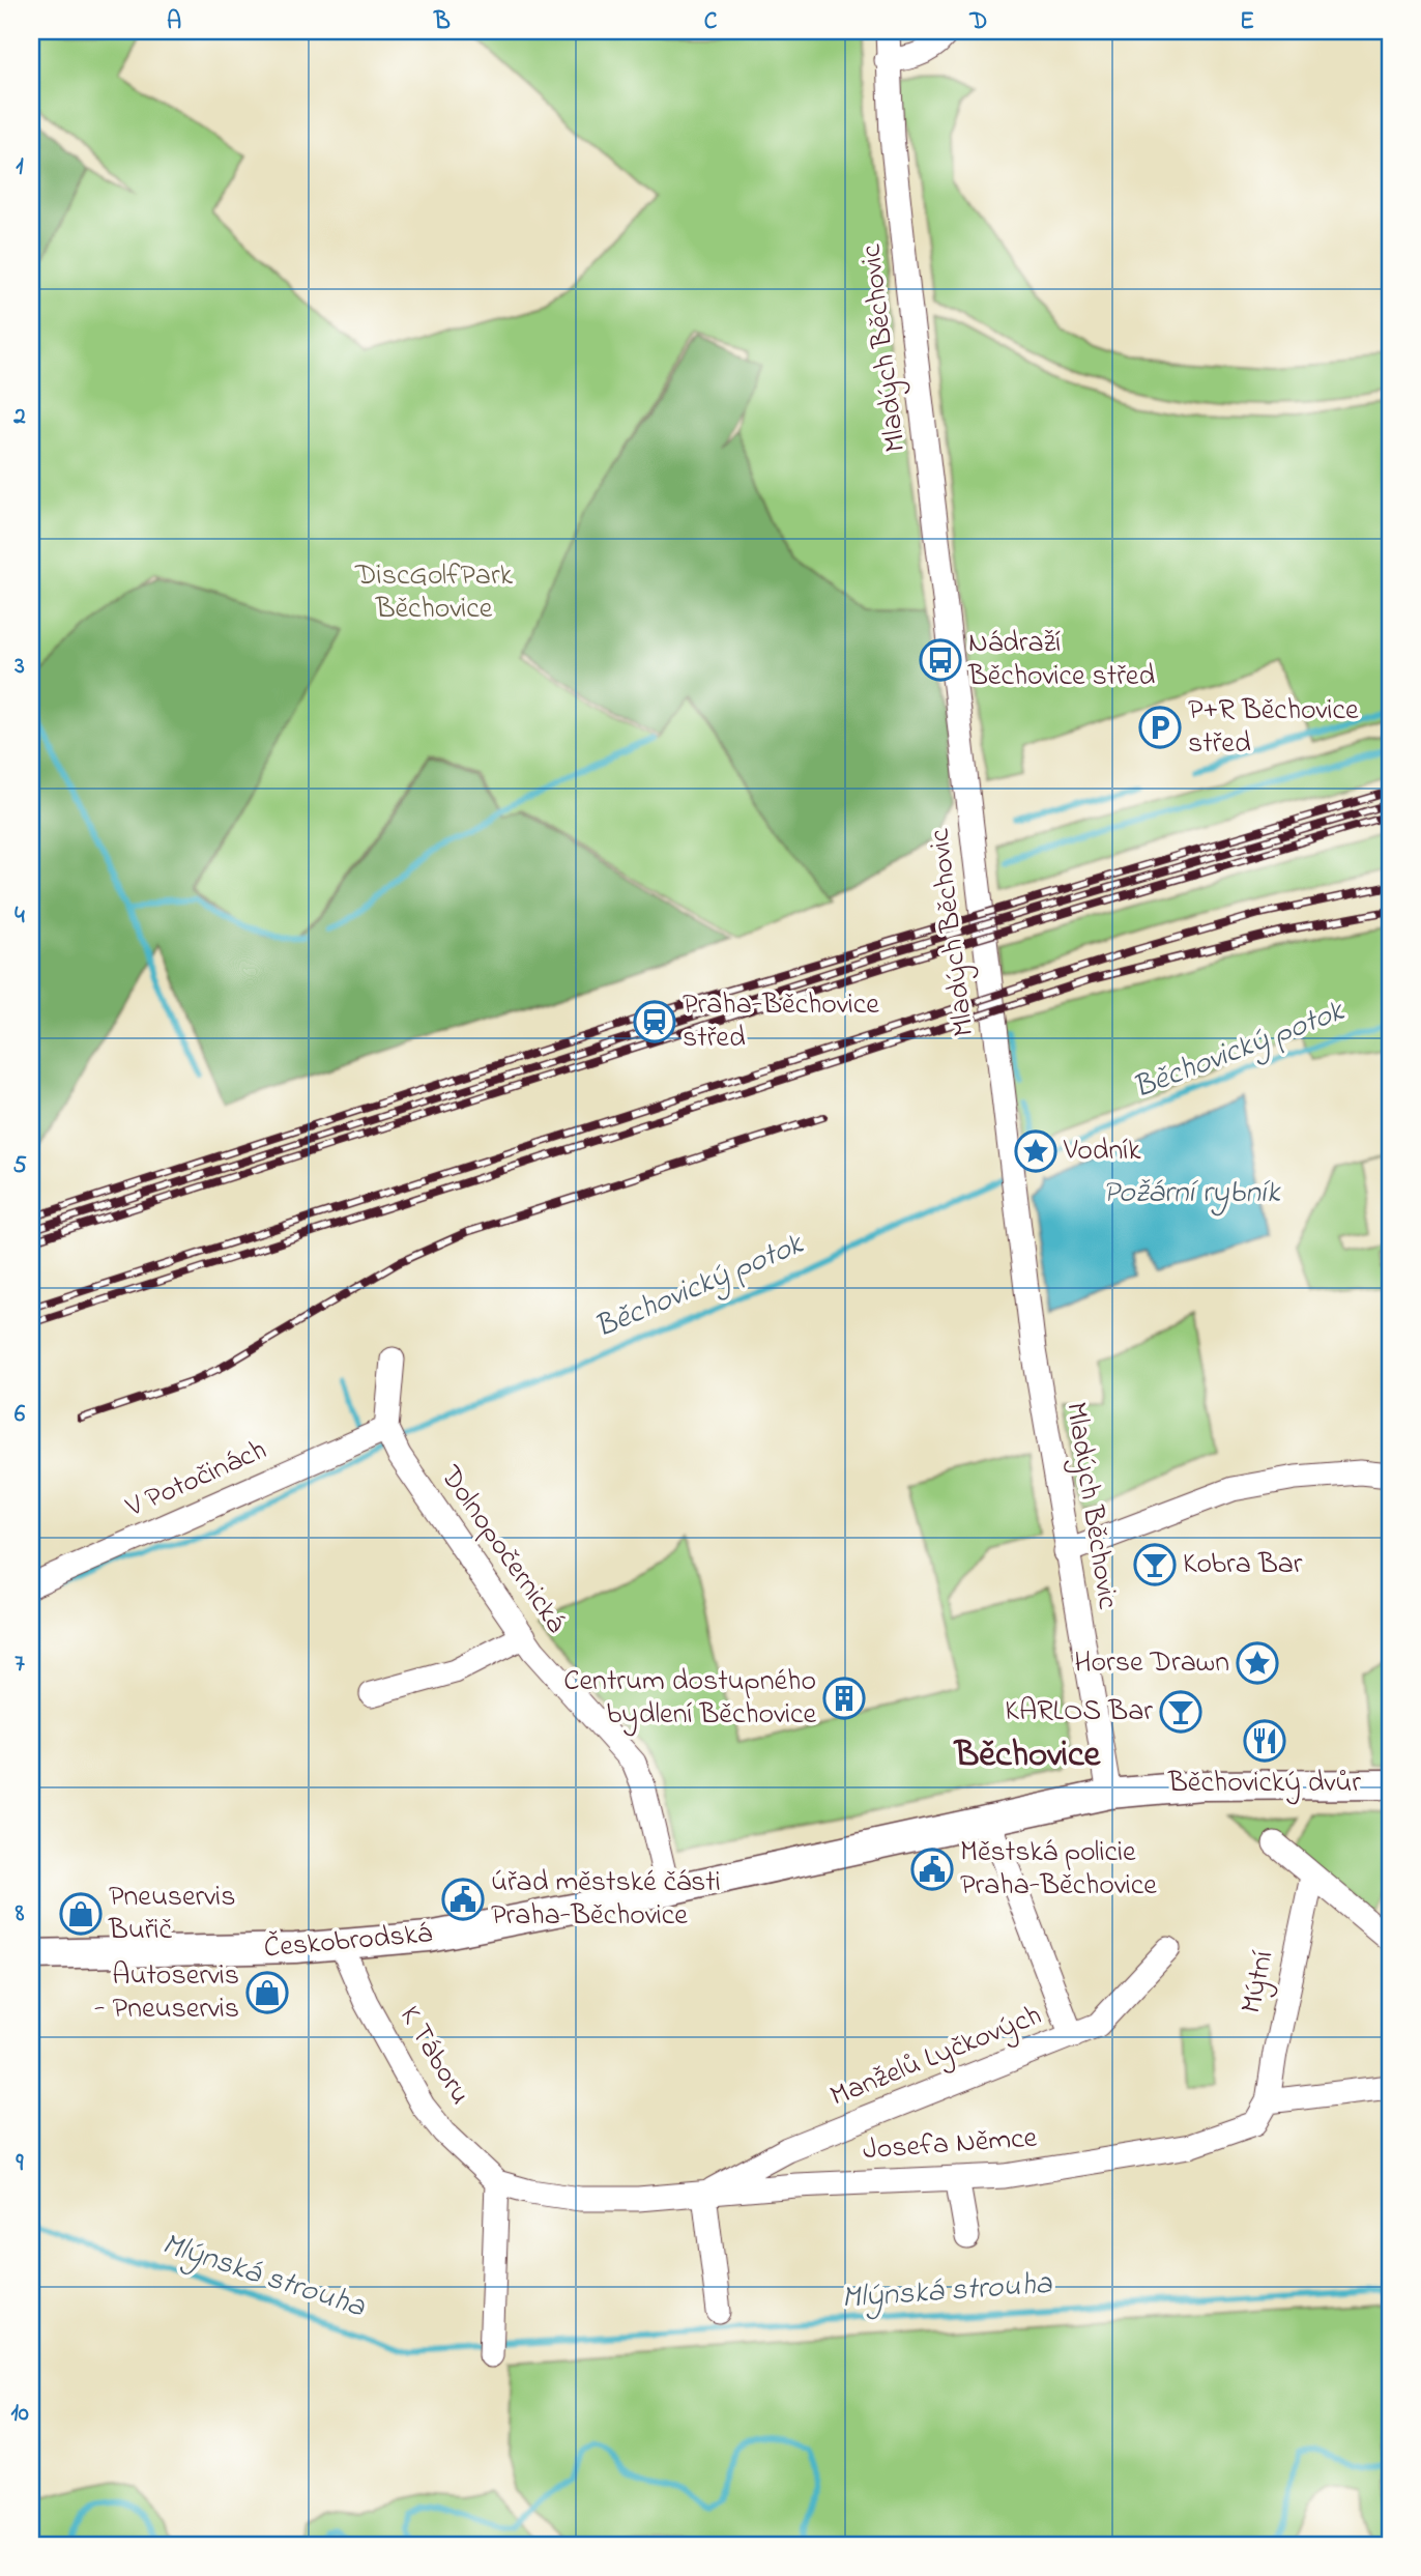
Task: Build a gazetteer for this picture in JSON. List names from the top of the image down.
{
  "streets": {
    "main road": ["Českobrodská"],
    "street": [
      "Mladých Běchovic",
      "V Potočinách",
      "Dolnopočernická",
      "Mýtní",
      "K Táboru",
      "Manželů Lyčkových",
      "Josefa Němce"
    ]
  },
  "crossings": [
    ["Mladých Běchovic", "Českobrodská"],
    ["V Potočinách", "Dolnopočernická"],
    ["Dolnopočernická", "Českobrodská"],
    ["Českobrodská", "K Táboru"],
    ["Mýtní", "Josefa Němce"],
    ["K Táboru", "Josefa Němce"],
    ["Manželů Lyčkových", "Josefa Němce"]
  ],
  "districts": ["Běchovice"],
  "water": ["Běchovický potok", "Požární rybník", "Mlýnská strouha"],
  "parks": ["DiscGolfPark Běchovice"],
  "places": {
    "bus stop": ["Nádraží Běchovice střed"],
    "parking": ["P+R Běchovice střed"],
    "station": ["Praha-Běchovice střed"],
    "place": ["Vodník", "Horse Drawn"],
    "bar": ["Kobra Bar", "KARLOS Bar"],
    "building": ["Centrum dostupného bydlení Běchovice"],
    "restaurant": ["Běchovický dvůr"],
    "public building": ["Městská policie Praha-Běchovice", "úřad městské části Praha-Běchovice"],
    "shop": ["Pneuservis Buřič", "Autoservis - Pneuservis"]
  },
  "grid": {
    "columns": [
      "A",
      "B",
      "C",
      "D",
      "E"
    ],
    "rows": [
      "1",
      "2",
      "3",
      "4",
      "5",
      "6",
      "7",
      "8",
      "9",
      "10"
    ]
  }
}
